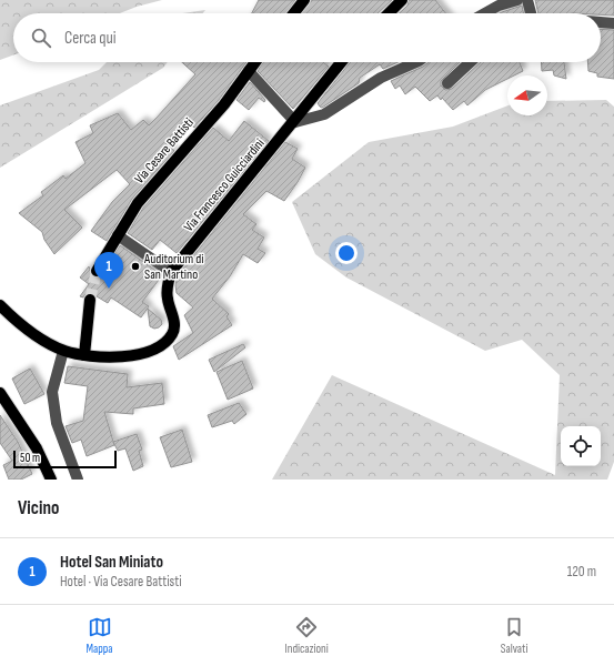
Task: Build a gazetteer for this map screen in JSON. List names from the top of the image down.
{
  "streets": {
    "main road": ["Via Cesare Battisti", "Via Francesco Guicciardini"]
  },
  "places": ["Auditorium di San Martino"],
  "scale_bar": "50 m",
  "north": "left",
  "page": {
    "search": "Cerca qui",
    "pins": "1",
    "scale": "50 m",
    "heading": "Vicino",
    "list": [
      {
        "mark": "1",
        "name": "Hotel San Miniato",
        "note": "Hotel · Via Cesare Battisti",
        "value": "120 m"
      }
    ],
    "nav": ["Mappa", "Indicazioni", "Salvati"]
  }
}
